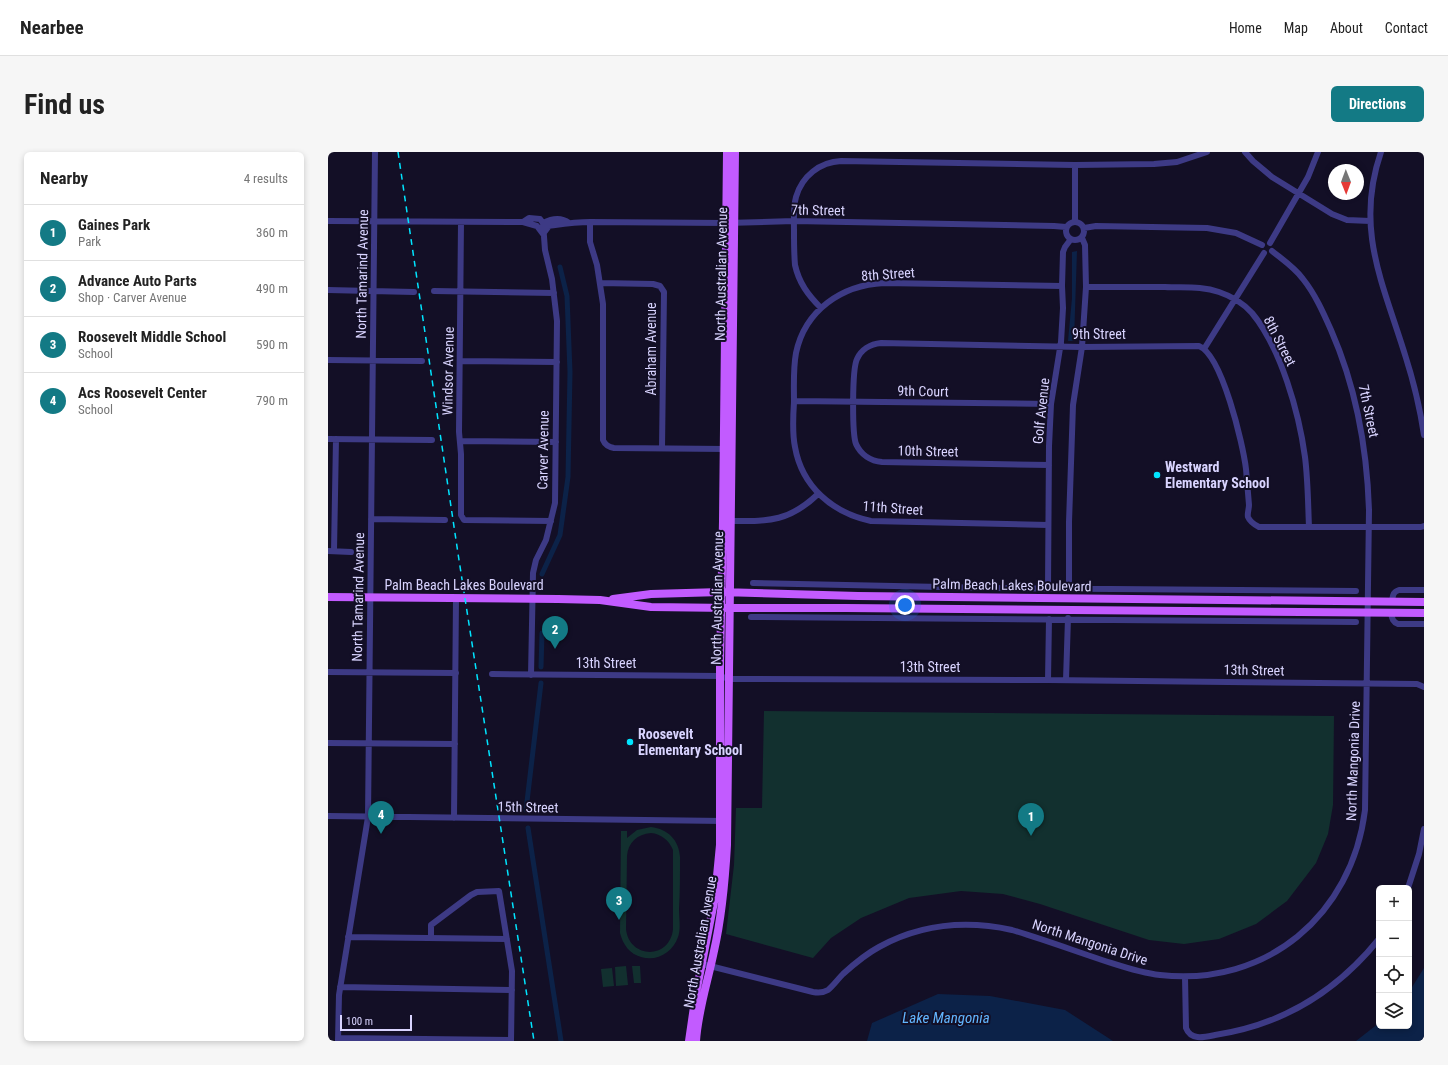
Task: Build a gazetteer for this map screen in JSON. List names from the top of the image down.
{
  "streets": {
    "main road": ["North Australian Avenue", "Palm Beach Lakes Boulevard"],
    "street": [
      "7th Street",
      "North Tamarind Avenue",
      "8th Street",
      "9th Street",
      "Abraham Avenue",
      "Windsor Avenue",
      "9th Court",
      "Golf Avenue",
      "Carver Avenue",
      "10th Street",
      "11th Street",
      "13th Street",
      "North Mangonia Drive",
      "15th Street"
    ]
  },
  "crossings": [
    ["7th Street", "North Tamarind Avenue"],
    ["7th Street", "North Australian Avenue"],
    ["7th Street", "Windsor Avenue"],
    ["7th Street", "Golf Avenue"],
    ["7th Street", "Carver Avenue"],
    ["7th Street", "Palm Beach Lakes Boulevard"],
    ["7th Street", "North Mangonia Drive"],
    ["North Tamarind Avenue", "Palm Beach Lakes Boulevard"],
    ["North Tamarind Avenue", "15th Street"],
    ["North Australian Avenue", "Palm Beach Lakes Boulevard"],
    ["North Australian Avenue", "13th Street"],
    ["North Australian Avenue", "North Mangonia Drive"],
    ["North Australian Avenue", "15th Street"],
    ["8th Street", "9th Court"],
    ["8th Street", "Golf Avenue"],
    ["8th Street", "11th Street"],
    ["9th Street", "9th Court"],
    ["9th Street", "Golf Avenue"],
    ["9th Street", "10th Street"],
    ["Windsor Avenue", "Carver Avenue"],
    ["9th Court", "Golf Avenue"],
    ["9th Court", "10th Street"],
    ["9th Court", "11th Street"],
    ["Golf Avenue", "10th Street"],
    ["Golf Avenue", "11th Street"],
    ["Carver Avenue", "Palm Beach Lakes Boulevard"],
    ["Carver Avenue", "13th Street"],
    ["Palm Beach Lakes Boulevard", "North Mangonia Drive"],
    ["13th Street", "North Mangonia Drive"]
  ],
  "water": ["Lake Mangonia"],
  "places": ["Westward Elementary School", "Roosevelt Elementary School"],
  "scale_bar": "100 m",
  "north": "bottom",
  "page": {
    "header": "Nearbee",
    "nav": [
      "Home",
      "Map",
      "About",
      "Contact"
    ],
    "buttons": "Directions",
    "title": "Find us",
    "heading": ["Nearby", "4 results"],
    "list": [
      {
        "mark": "1",
        "name": "Gaines Park",
        "note": "Park",
        "value": "360 m"
      },
      {
        "mark": "2",
        "name": "Advance Auto Parts",
        "note": "Shop · Carver Avenue",
        "value": "490 m"
      },
      {
        "mark": "3",
        "name": "Roosevelt Middle School",
        "note": "School",
        "value": "590 m"
      },
      {
        "mark": "4",
        "name": "Acs Roosevelt Center",
        "note": "School",
        "value": "790 m"
      }
    ],
    "pins": [
      "2",
      "4",
      "1",
      "3"
    ],
    "map_buttons": ["+", "−"],
    "scale": "100 m"
  }
}
